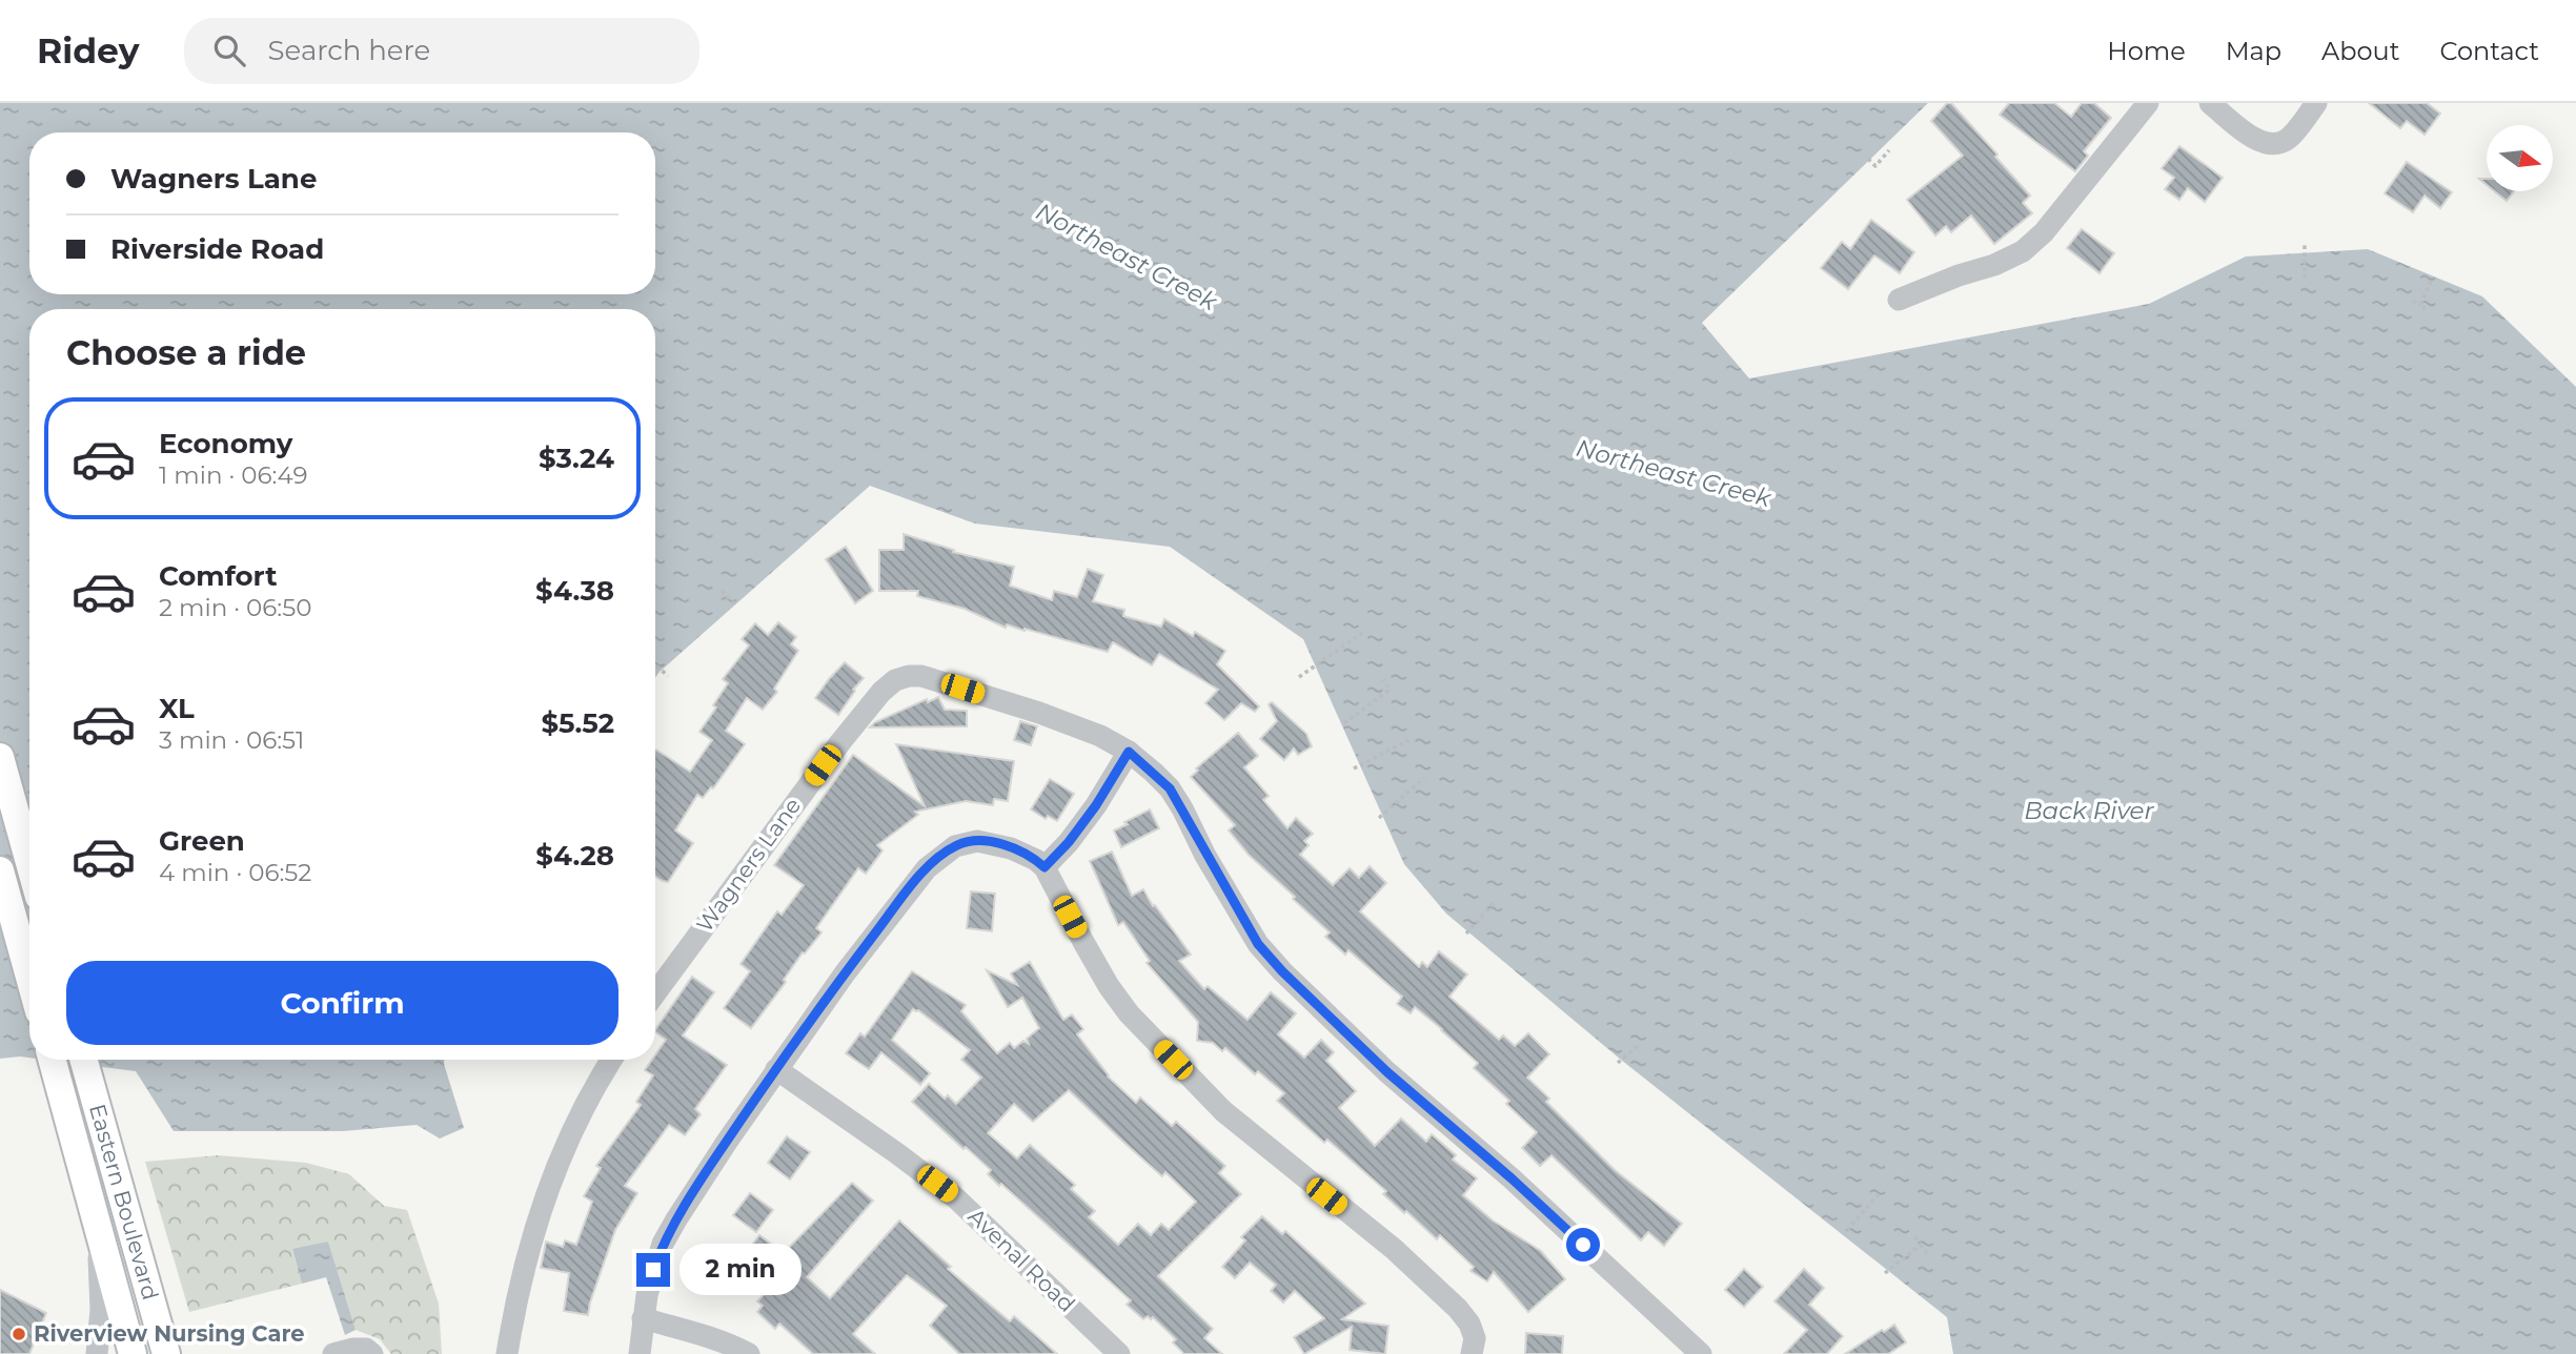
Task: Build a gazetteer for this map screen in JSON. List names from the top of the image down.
{
  "streets": {
    "main road": ["Eastern Boulevard"],
    "street": ["Wagners Lane", "Avenal Road"]
  },
  "water": ["Northeast Creek", "Back River"],
  "places": ["Riverview Nursing Care"],
  "north": "right",
  "page": {
    "header": "Ridey",
    "search": "Search here",
    "nav": [
      "Home",
      "Map",
      "About",
      "Contact"
    ],
    "banner": ["Wagners Lane", "Riverside Road"],
    "heading": "Choose a ride",
    "list": [
      {
        "name": "Economy",
        "note": "1 min · 06:49",
        "value": "$3.24"
      },
      {
        "name": "Comfort",
        "note": "2 min · 06:50",
        "value": "$4.38"
      },
      {
        "name": "XL",
        "note": "3 min · 06:51",
        "value": "$5.52"
      },
      {
        "name": "Green",
        "note": "4 min · 06:52",
        "value": "$4.28"
      }
    ],
    "buttons": "Confirm",
    "bubble": "2 min"
  }
}
